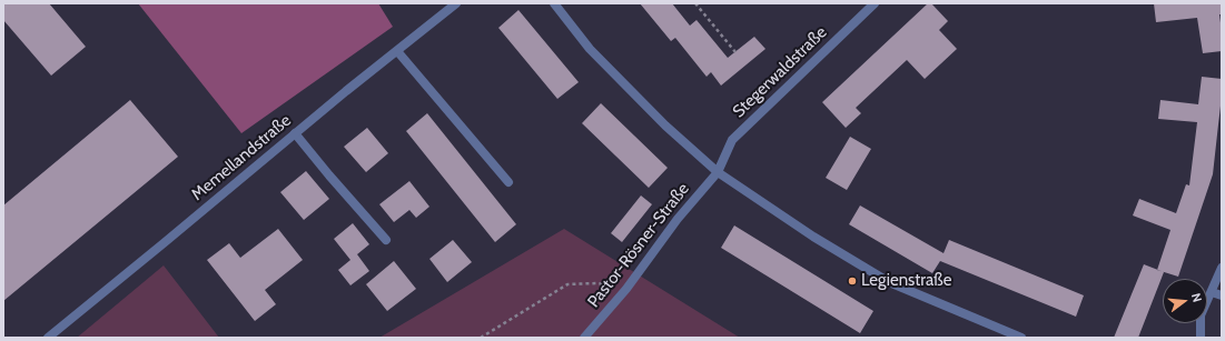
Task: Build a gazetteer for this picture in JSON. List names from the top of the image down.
{
  "streets": {
    "street": ["Stegerwaldstraße", "Memellandstraße", "Pastor-Rösner-Straße"]
  },
  "crossings": [
    ["Stegerwaldstraße", "Pastor-Rösner-Straße"]
  ],
  "places": ["Legienstraße"],
  "north": "right"
}
